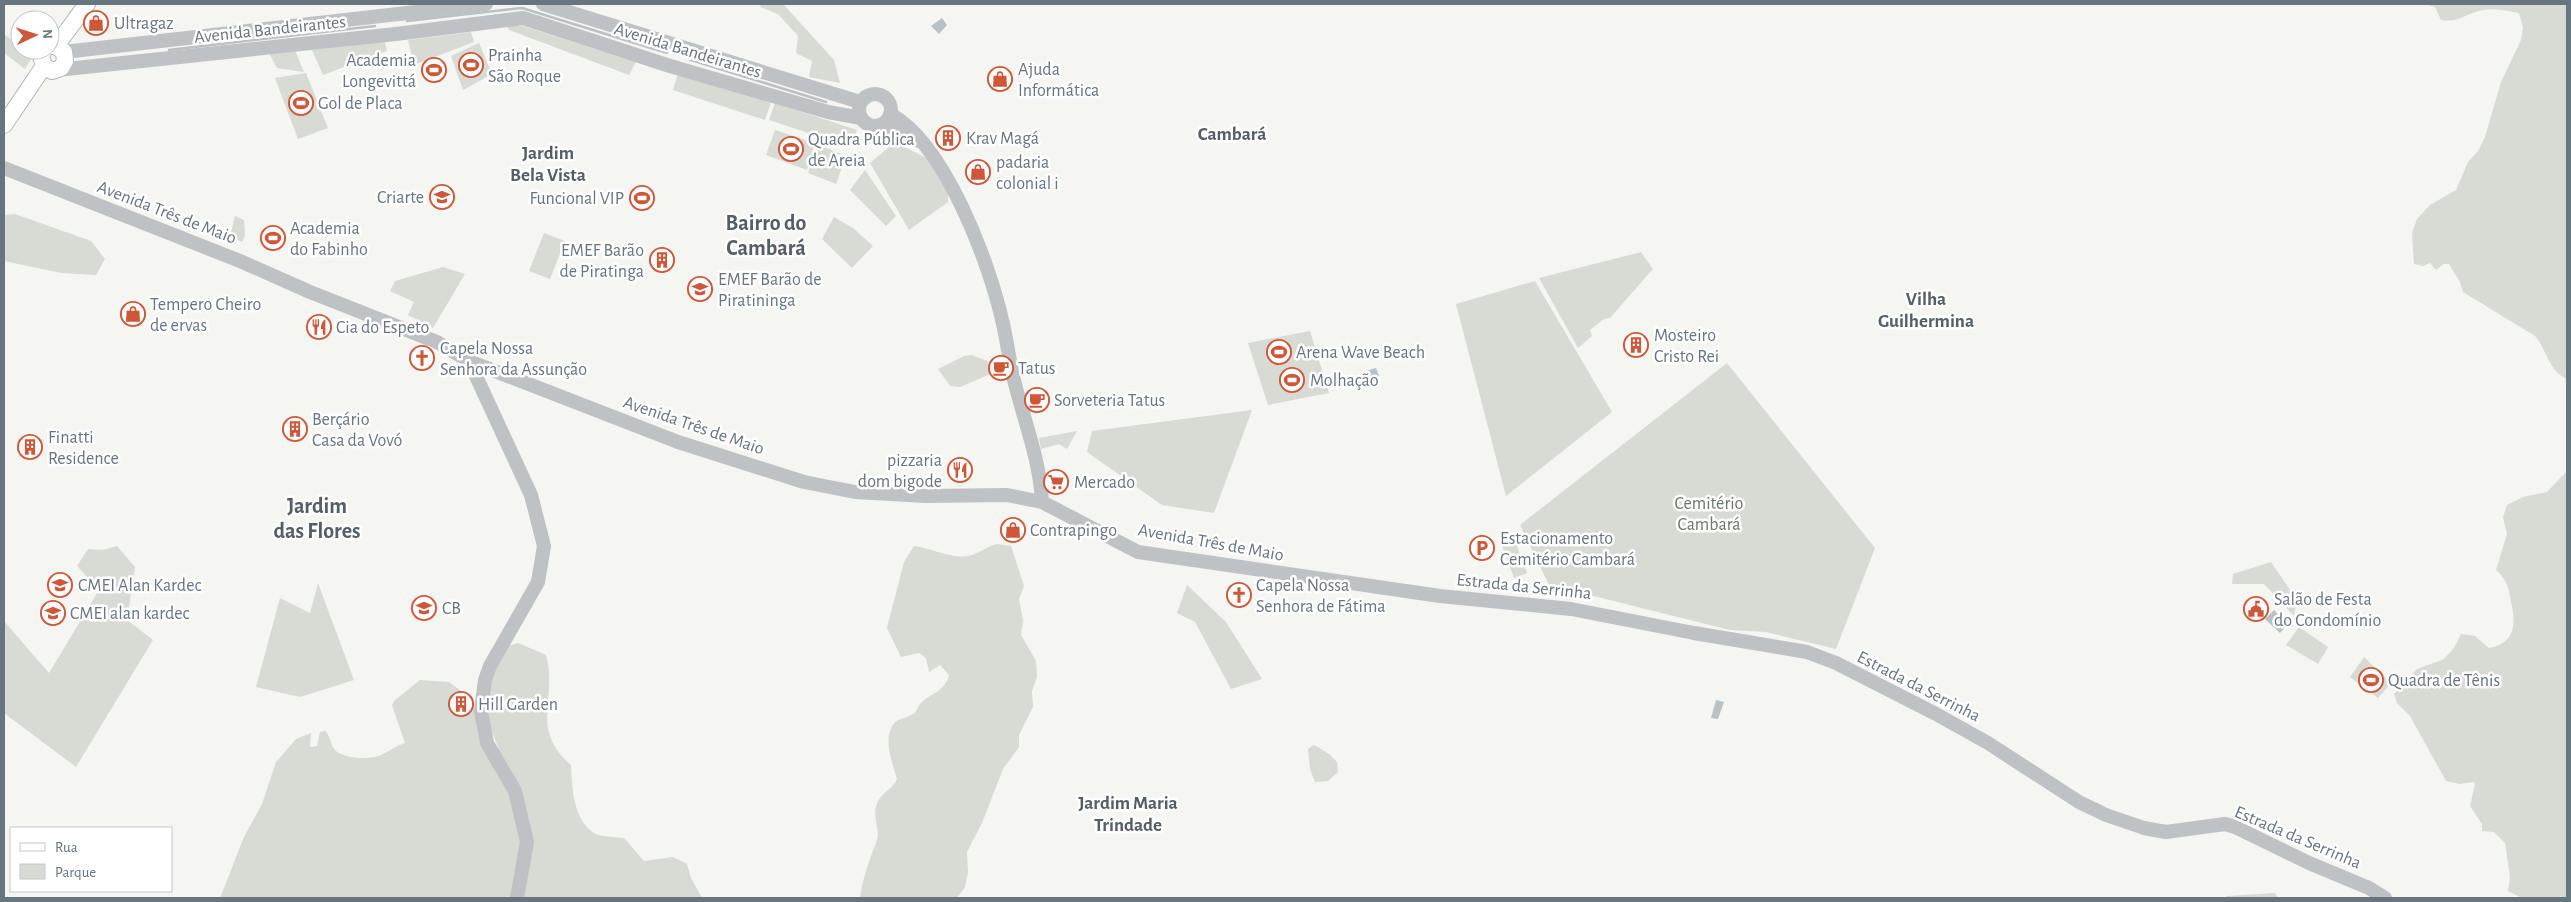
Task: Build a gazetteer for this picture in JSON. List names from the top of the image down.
{
  "streets": {
    "street": ["Avenida Bandeirantes", "Avenida Três de Maio", "Estrada da Serrinha"]
  },
  "crossings": [
    ["Avenida Três de Maio", "Estrada da Serrinha"]
  ],
  "districts": [
    "Cambará",
    "Jardim Bela Vista",
    "Bairro do Cambará",
    "Vilha Guilhermina",
    "Jardim das Flores",
    "Jardim Maria Trindade"
  ],
  "parks": ["Cemitério Cambará"],
  "places": {
    "shop": [
      "Ultragaz",
      "Ajuda Informática",
      "padaria colonial i",
      "Tempero Cheiro de ervas",
      "Contrapingo"
    ],
    "sports": [
      "Prainha São Roque",
      "Academia Longevittá",
      "Gol de Placa",
      "Quadra Pública de Areia",
      "Funcional VIP",
      "Academia do Fabinho",
      "Arena Wave Beach",
      "Molhação",
      "Quadra de Tênis"
    ],
    "building": [
      "Krav Magá",
      "EMEF Barão de Piratinga",
      "Mosteiro Cristo Rei",
      "Berçário Casa da Vovó",
      "Finatti Residence",
      "Hill Garden"
    ],
    "school or university": [
      "Criarte",
      "EMEF Barão de Piratininga",
      "CMEI Alan Kardec",
      "CB",
      "CMEI alan kardec"
    ],
    "restaurant": ["Cia do Espeto", "pizzaria dom bigode"],
    "church": ["Capela Nossa Senhora da Assunção", "Capela Nossa Senhora de Fátima"],
    "cafe": ["Tatus", "Sorveteria Tatus"],
    "supermarket": ["Mercado"],
    "parking": ["Estacionamento Cemitério Cambará"],
    "public building": ["Salão de Festa do Condomínio"]
  },
  "legend": ["Rua", "Parque"],
  "north": "right"
}
